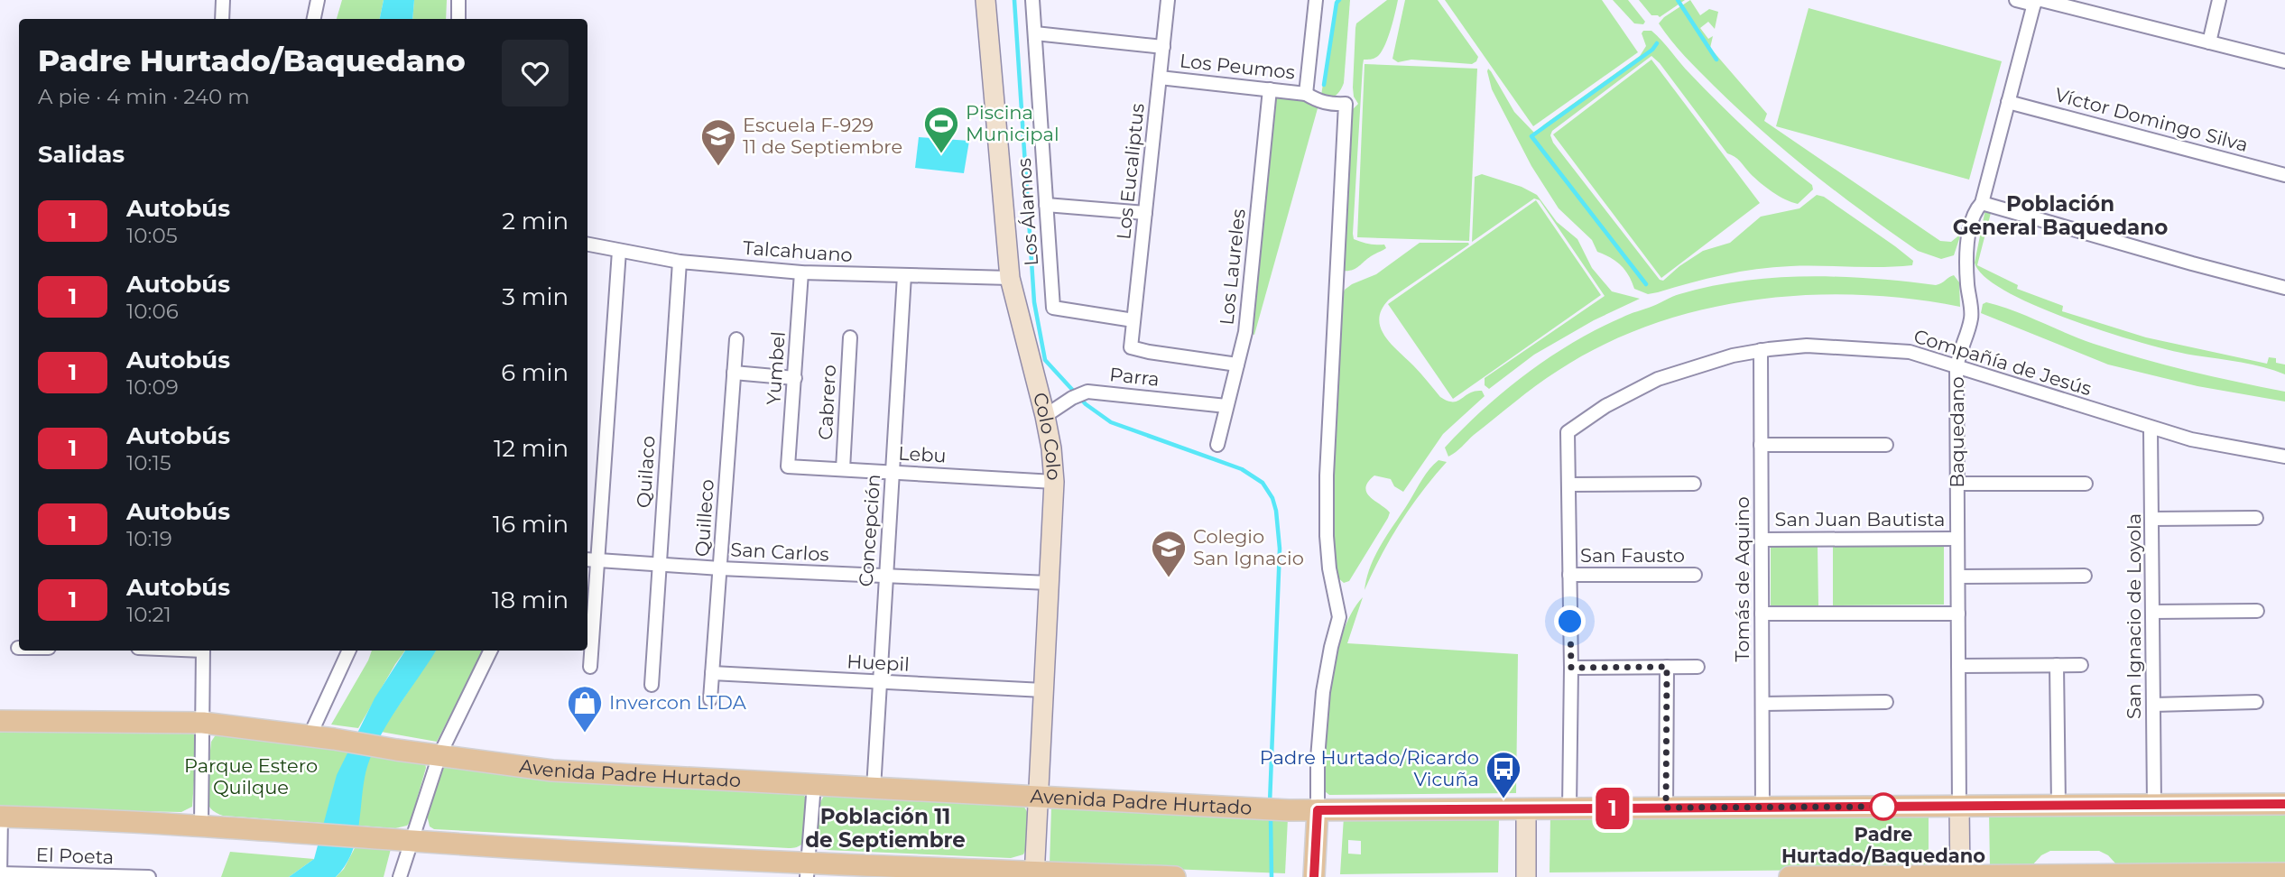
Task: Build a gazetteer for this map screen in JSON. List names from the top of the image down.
{
  "streets": {
    "main road": ["Baquedano", "Colo Colo", "Avenida Padre Hurtado"],
    "street": [
      "Los Peumos",
      "Víctor Domingo Silva",
      "Los Eucaliptus",
      "Los Álamos",
      "Talcahuano",
      "Los Laureles",
      "Compañía de Jesús",
      "Yumbel",
      "Parra",
      "Cabrero",
      "Lebu",
      "Quilaco",
      "Quilleco",
      "San Juan Bautista",
      "Concepción",
      "San Carlos",
      "San Fausto",
      "Tomás de Aquino",
      "San Ignacio de Loyola",
      "Huepil",
      "El Poeta"
    ]
  },
  "crossings": [
    ["Los Peumos", "Los Eucaliptus"],
    ["Los Peumos", "Los Álamos"],
    ["Los Peumos", "Los Laureles"],
    ["Los Peumos", "Avenida Padre Hurtado"],
    ["Víctor Domingo Silva", "Baquedano"],
    ["Los Eucaliptus", "Los Álamos"],
    ["Los Eucaliptus", "Los Laureles"],
    ["Talcahuano", "Yumbel"],
    ["Talcahuano", "Colo Colo"],
    ["Talcahuano", "Quilaco"],
    ["Talcahuano", "Concepción"],
    ["Los Laureles", "Parra"],
    ["Compañía de Jesús", "Baquedano"],
    ["Compañía de Jesús", "San Fausto"],
    ["Compañía de Jesús", "Tomás de Aquino"],
    ["Compañía de Jesús", "San Ignacio de Loyola"],
    ["Compañía de Jesús", "Avenida Padre Hurtado"],
    ["Yumbel", "Lebu"],
    ["Parra", "Colo Colo"],
    ["Cabrero", "Lebu"],
    ["Baquedano", "San Juan Bautista"],
    ["Baquedano", "Avenida Padre Hurtado"],
    ["Colo Colo", "Lebu"],
    ["Colo Colo", "San Carlos"],
    ["Colo Colo", "Huepil"],
    ["Colo Colo", "Avenida Padre Hurtado"],
    ["Lebu", "Concepción"],
    ["Quilaco", "San Carlos"],
    ["Quilleco", "San Carlos"],
    ["Quilleco", "Huepil"],
    ["San Juan Bautista", "Tomás de Aquino"],
    ["Concepción", "San Carlos"],
    ["Concepción", "Huepil"],
    ["Concepción", "Avenida Padre Hurtado"],
    ["Tomás de Aquino", "Avenida Padre Hurtado"],
    ["San Ignacio de Loyola", "Avenida Padre Hurtado"]
  ],
  "districts": ["Población General Baquedano", "Población 11 de Septiembre"],
  "parks": ["Parque Estero Quilque"],
  "places": {
    "sports": ["Piscina Municipal"],
    "school or university": ["Escuela F-929 11 de Septiembre", "Colegio San Ignacio"],
    "shop": ["Invercon LTDA"],
    "bus stop": ["Padre Hurtado/Ricardo Vicuña"],
    "other": ["Padre Hurtado/Baquedano"]
  },
  "lines": ["bus line 1"],
  "page": {
    "on_map": "1",
    "heading": [
      ["Padre Hurtado/Baquedano", "A pie · 4 min · 240 m"],
      "Salidas"
    ],
    "list": [
      {
        "mark": "1",
        "name": "Autobús",
        "note": "10:05",
        "value": "2 min"
      },
      {
        "mark": "1",
        "name": "Autobús",
        "note": "10:06",
        "value": "3 min"
      },
      {
        "mark": "1",
        "name": "Autobús",
        "note": "10:09",
        "value": "6 min"
      },
      {
        "mark": "1",
        "name": "Autobús",
        "note": "10:15",
        "value": "12 min"
      },
      {
        "mark": "1",
        "name": "Autobús",
        "note": "10:19",
        "value": "16 min"
      },
      {
        "mark": "1",
        "name": "Autobús",
        "note": "10:21",
        "value": "18 min"
      }
    ]
  }
}
